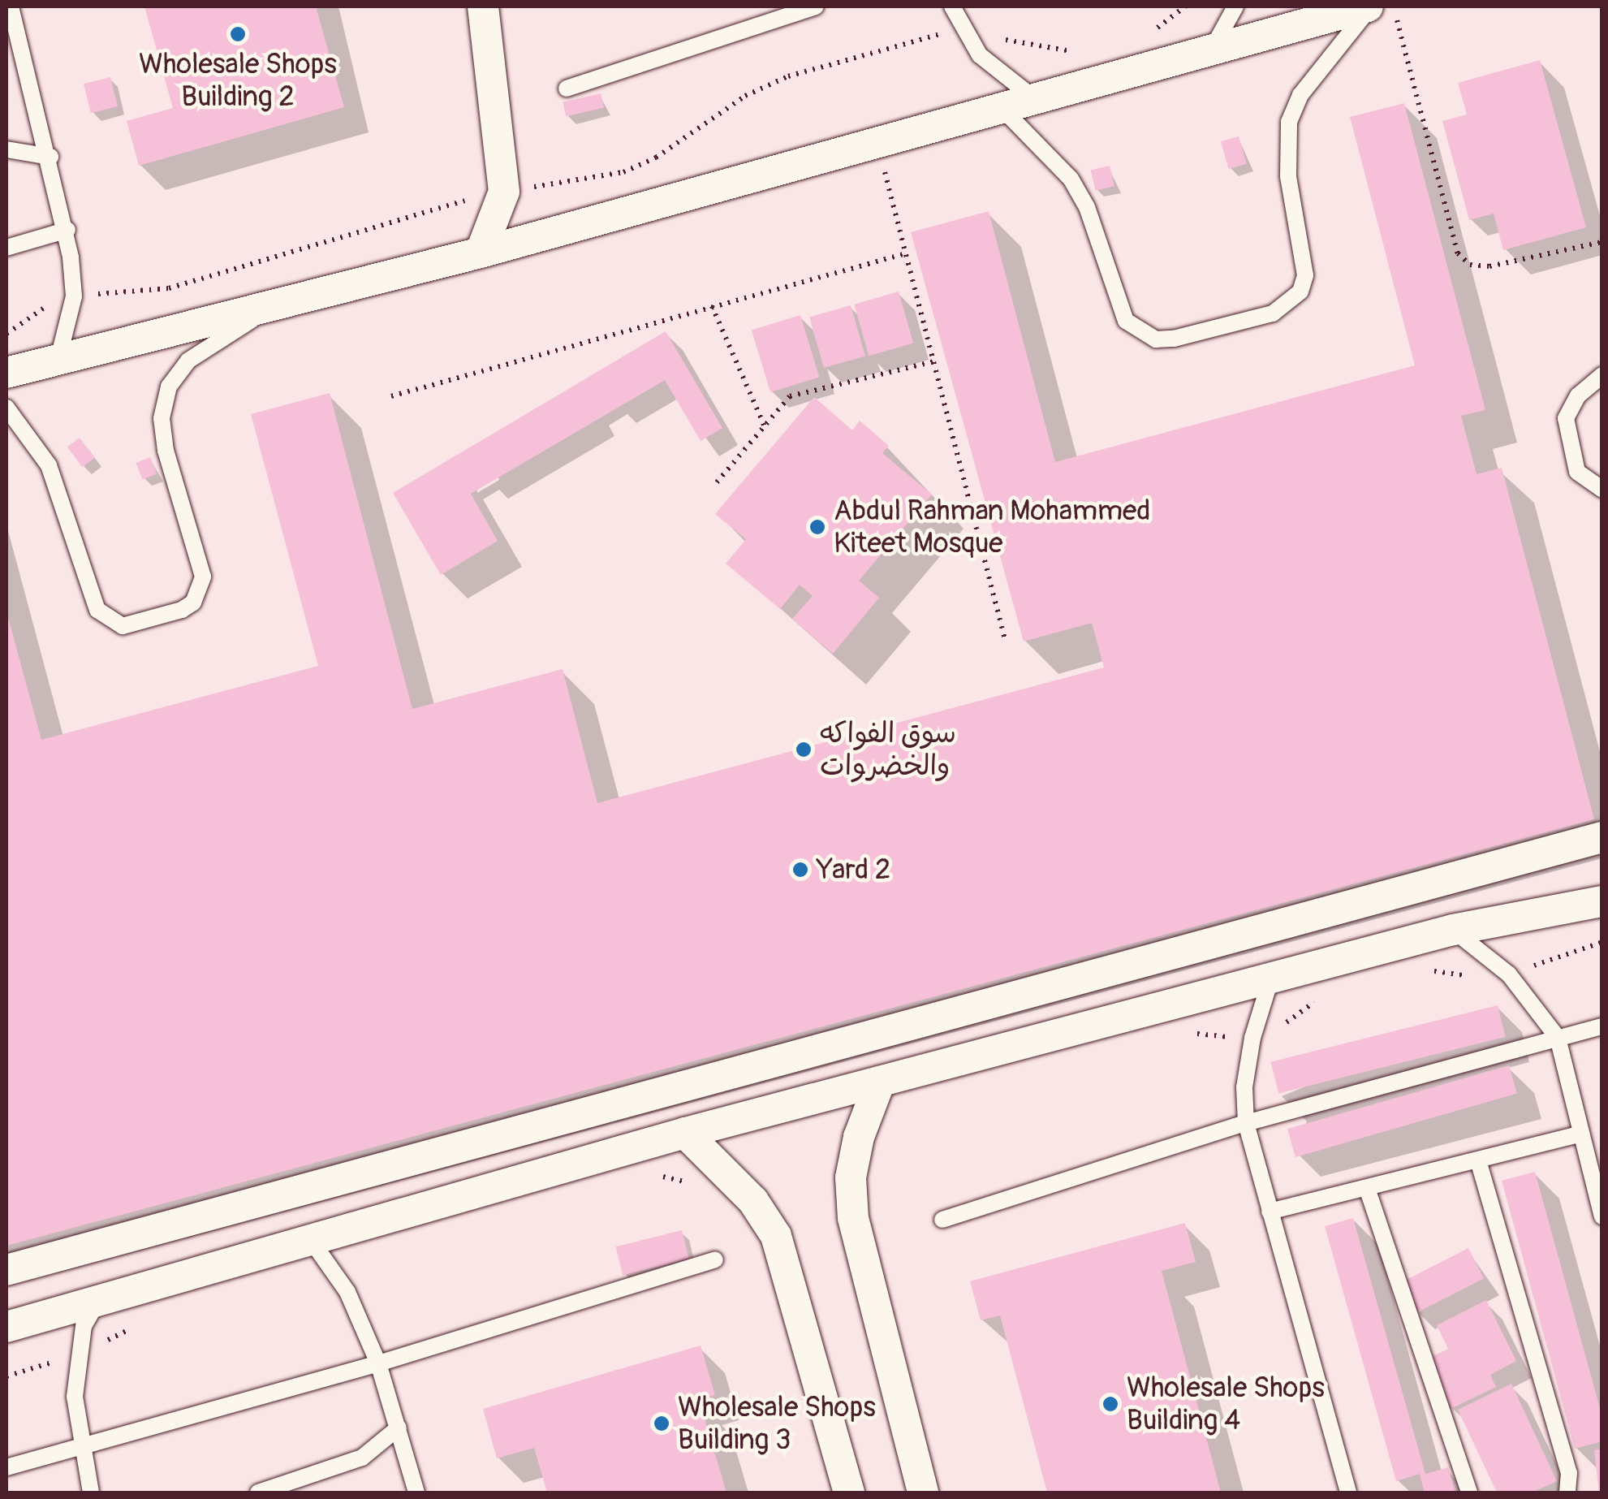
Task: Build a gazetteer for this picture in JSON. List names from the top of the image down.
{
  "places": [
    "Wholesale Shops Building 2",
    "Abdul Rahman Mohammed Kiteet Mosque",
    "سوق الفواكه والخضروات",
    "Yard 2",
    "Wholesale Shops Building 4",
    "Wholesale Shops Building 3"
  ]
}
